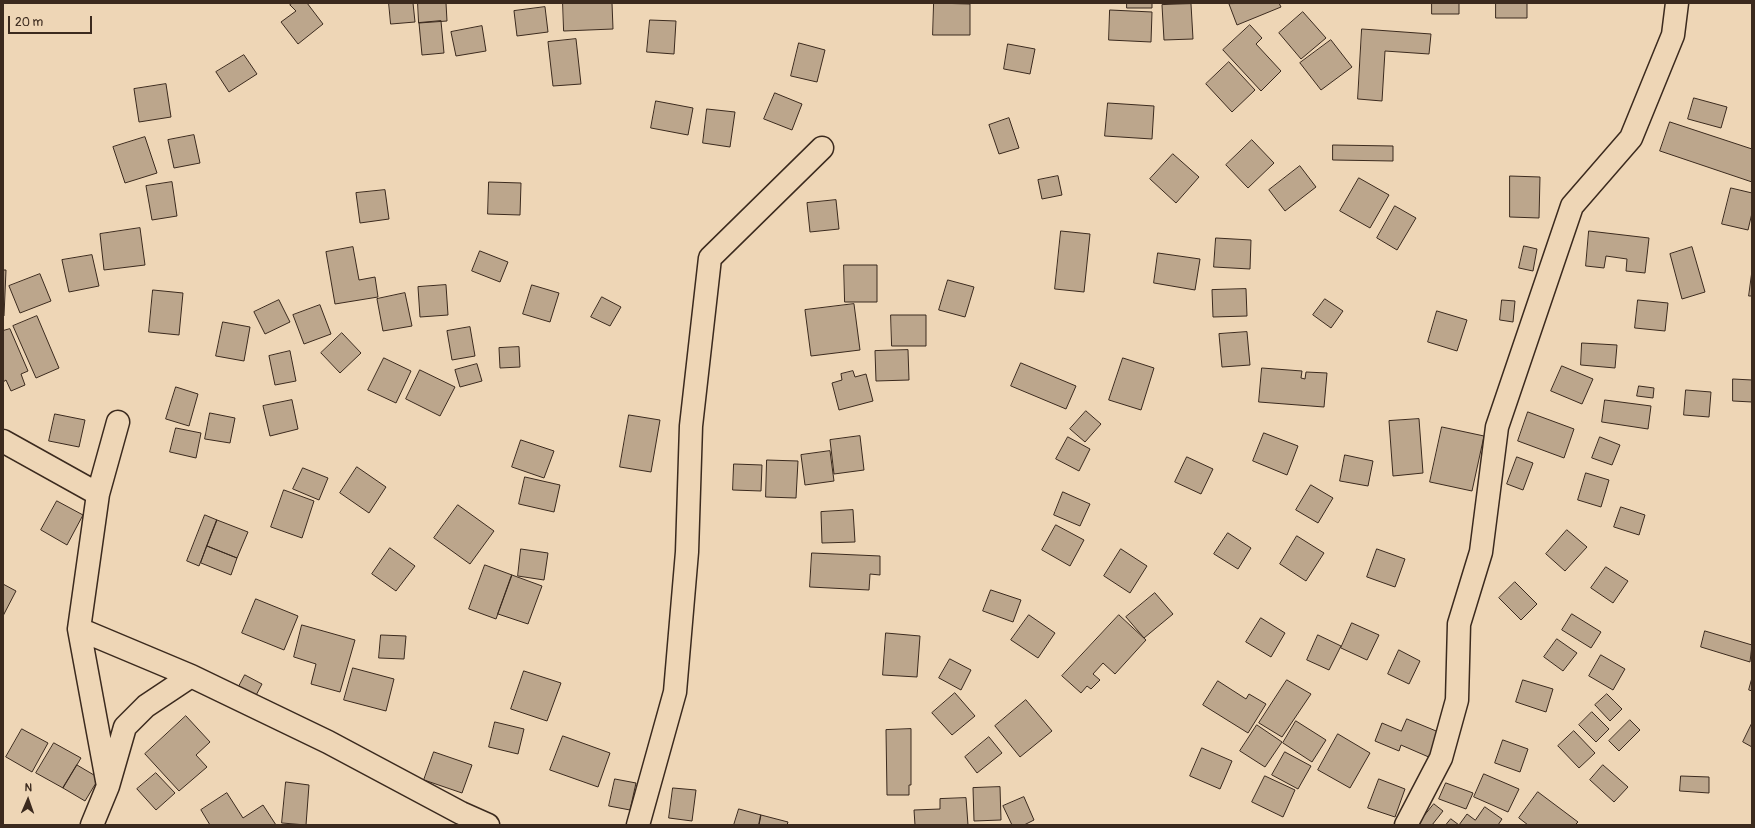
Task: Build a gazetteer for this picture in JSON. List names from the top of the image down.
{
  "scale_bar": "20 m",
  "north": "top"
}
